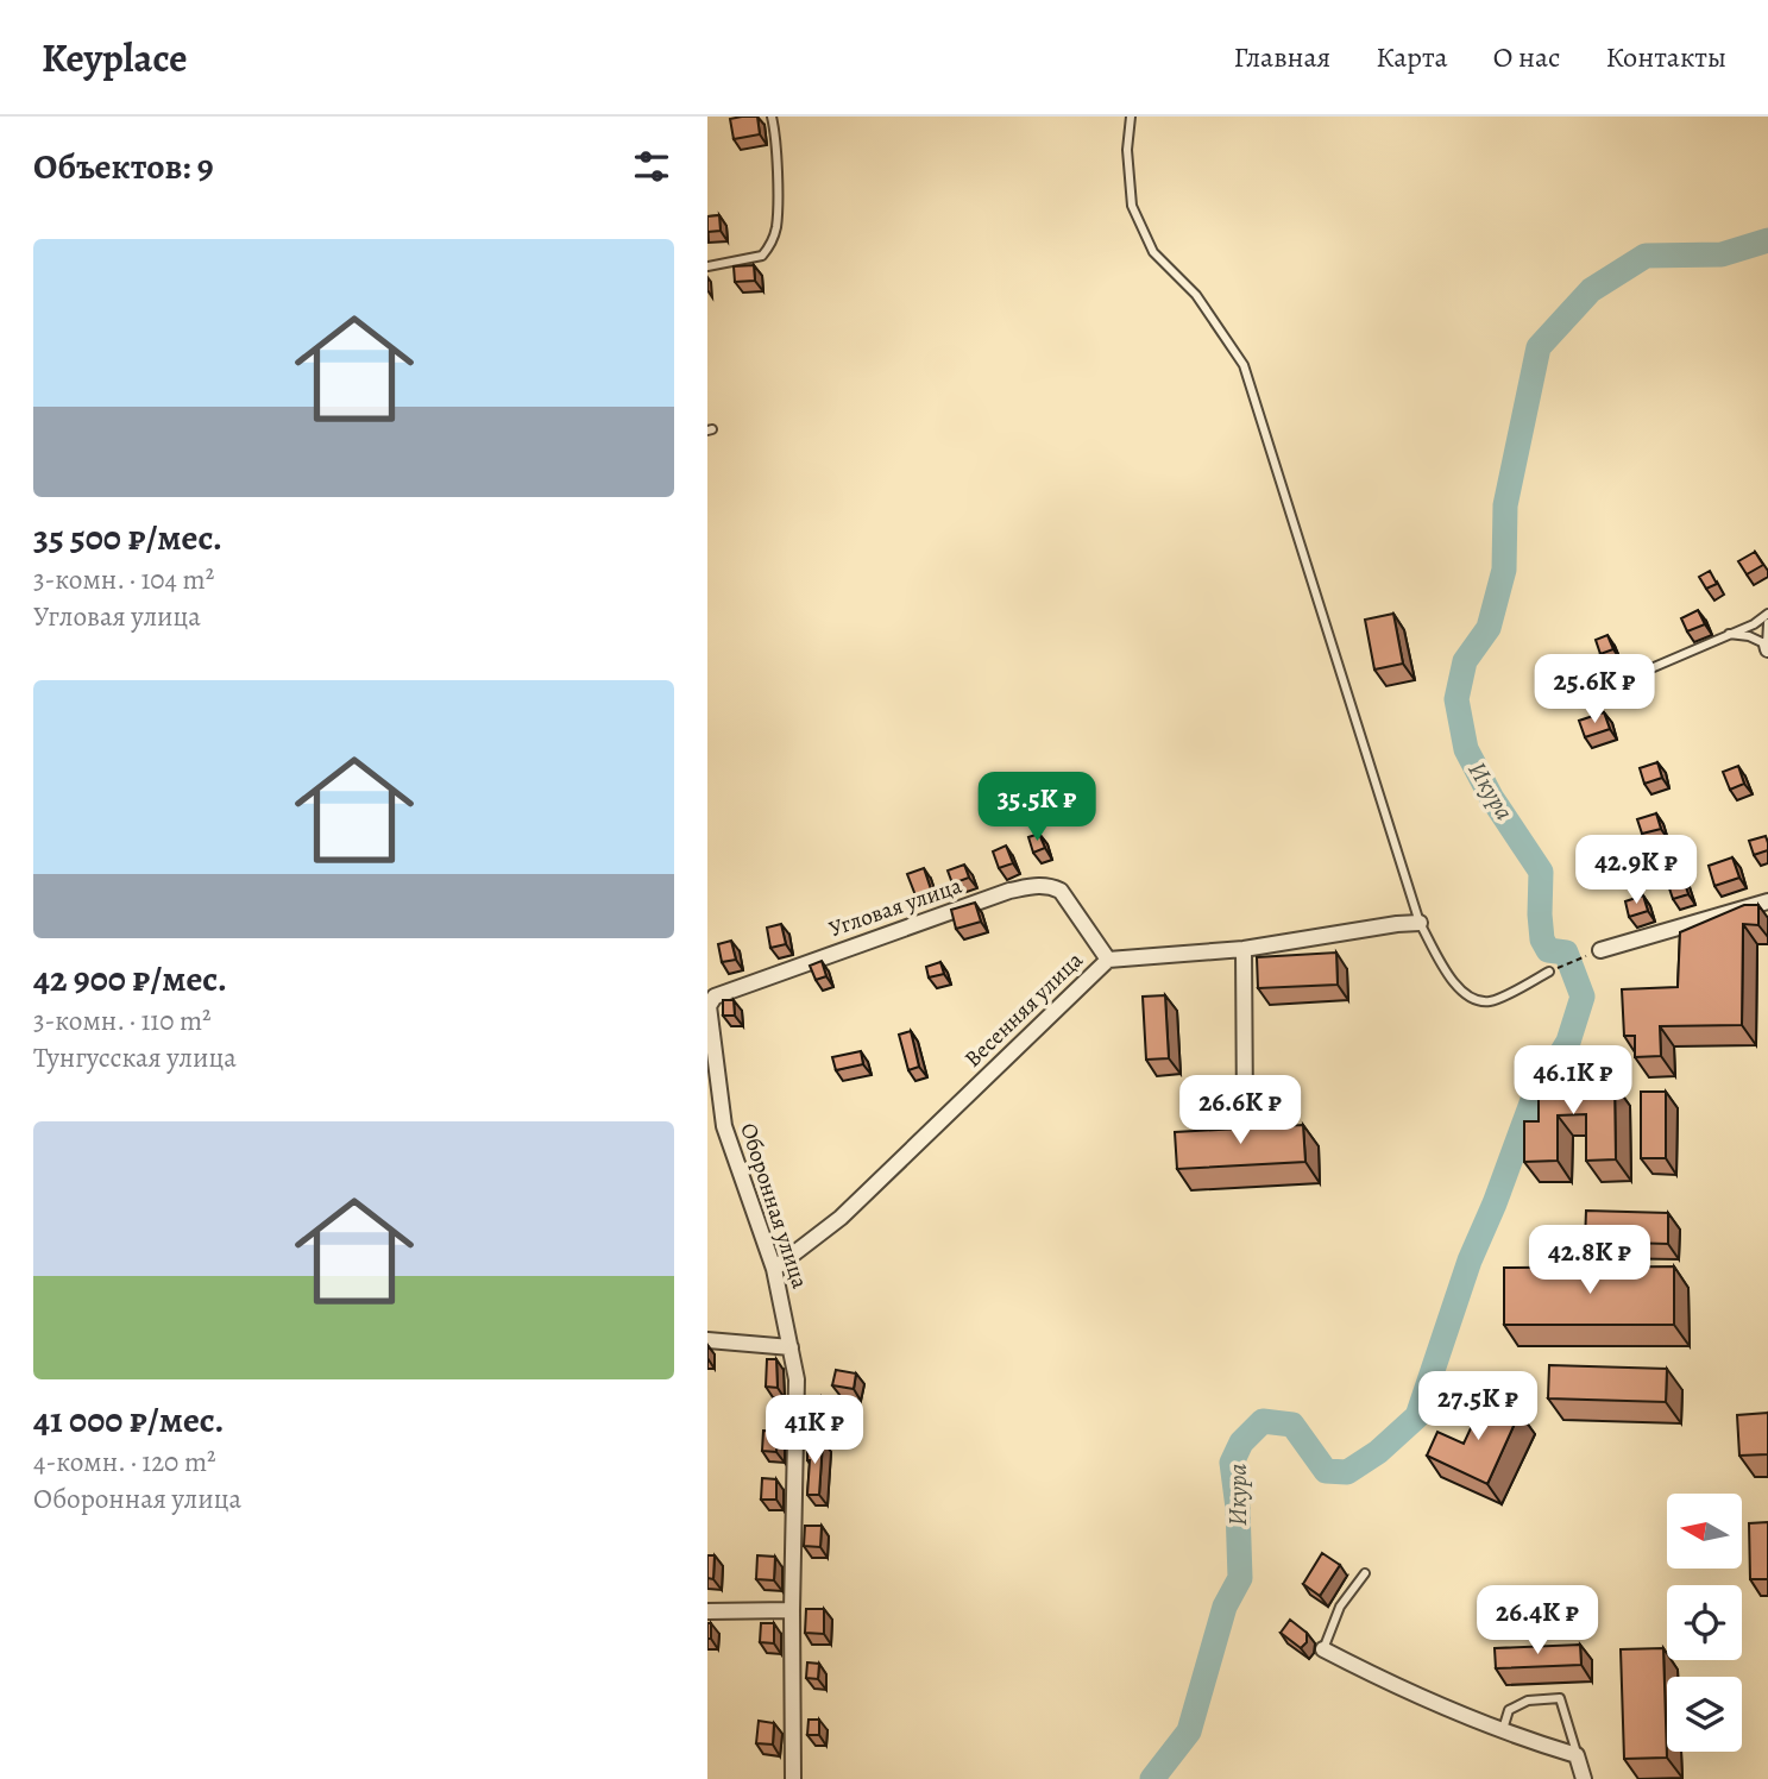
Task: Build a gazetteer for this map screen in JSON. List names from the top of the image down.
{
  "streets": {
    "street": ["Угловая улица", "Весенняя улица", "Оборонная улица"]
  },
  "crossings": [
    ["Угловая улица", "Весенняя улица"],
    ["Угловая улица", "Оборонная улица"],
    ["Весенняя улица", "Оборонная улица"]
  ],
  "water": ["Икура"],
  "north": "left",
  "page": {
    "header": "Keyplace",
    "nav": [
      "Главная",
      "Карта",
      "О нас",
      "Контакты"
    ],
    "heading": "Объектов: 9",
    "list": [
      {
        "name": "35 500 ₽/мес.",
        "note": "3-комн. · 104 m² · Угловая улица"
      },
      {
        "name": "42 900 ₽/мес.",
        "note": "3-комн. · 110 m² · Тунгусская улица"
      },
      {
        "name": "41 000 ₽/мес.",
        "note": "4-комн. · 120 m² · Оборонная улица"
      }
    ],
    "price": [
      "25.6K ₽",
      "35.5K ₽",
      "42.9K ₽",
      "46.1K ₽",
      "26.6K ₽",
      "42.8K ₽",
      "27.5K ₽",
      "41K ₽",
      "26.4K ₽"
    ]
  }
}
